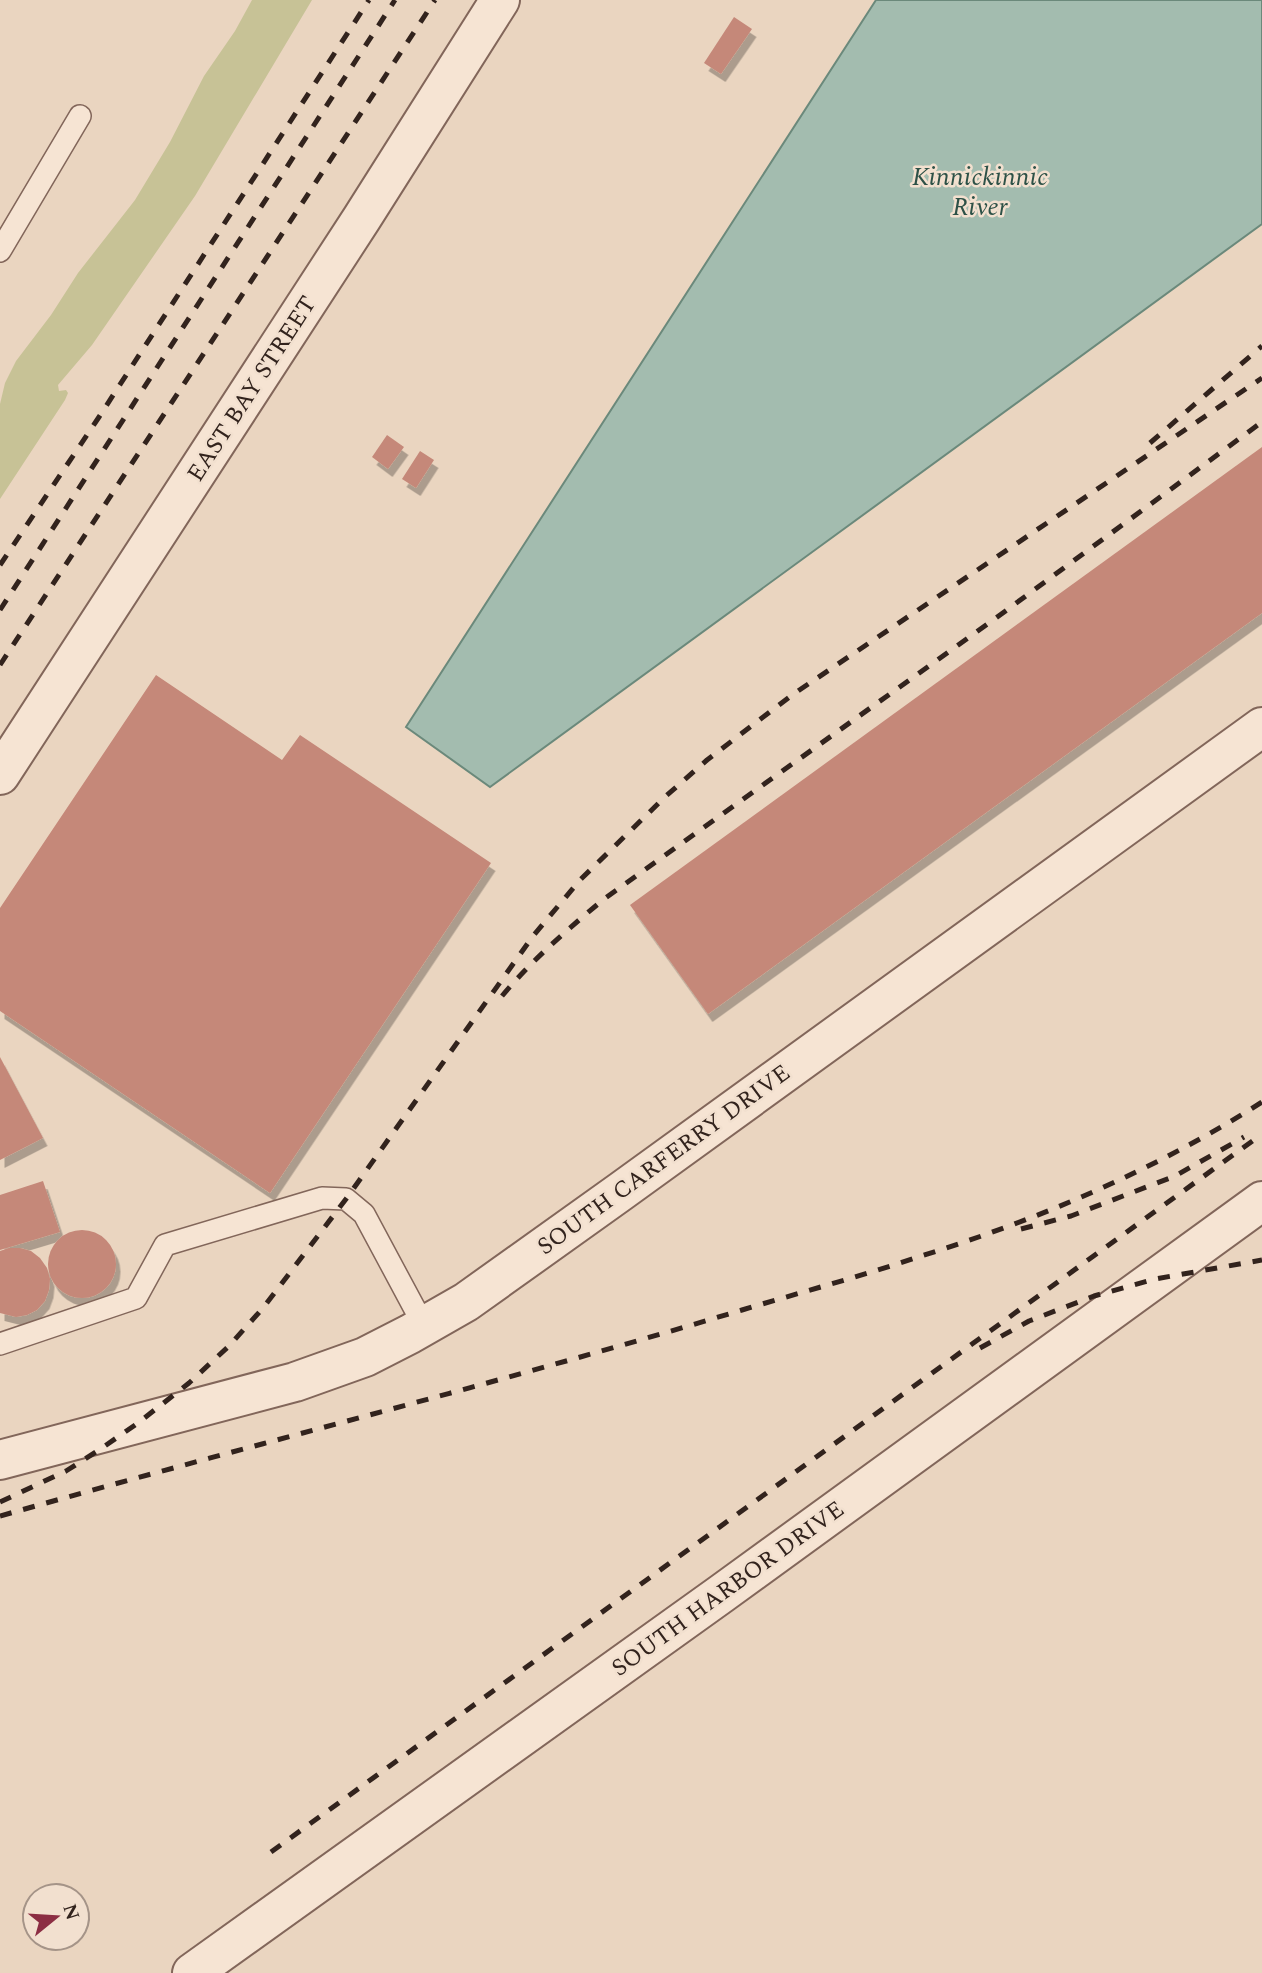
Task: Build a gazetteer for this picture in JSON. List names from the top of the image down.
{
  "streets": {
    "street": ["EAST BAY STREET", "SOUTH CARFERRY DRIVE", "SOUTH HARBOR DRIVE"]
  },
  "water": ["Kinnickinnic River"],
  "north": "right"
}
